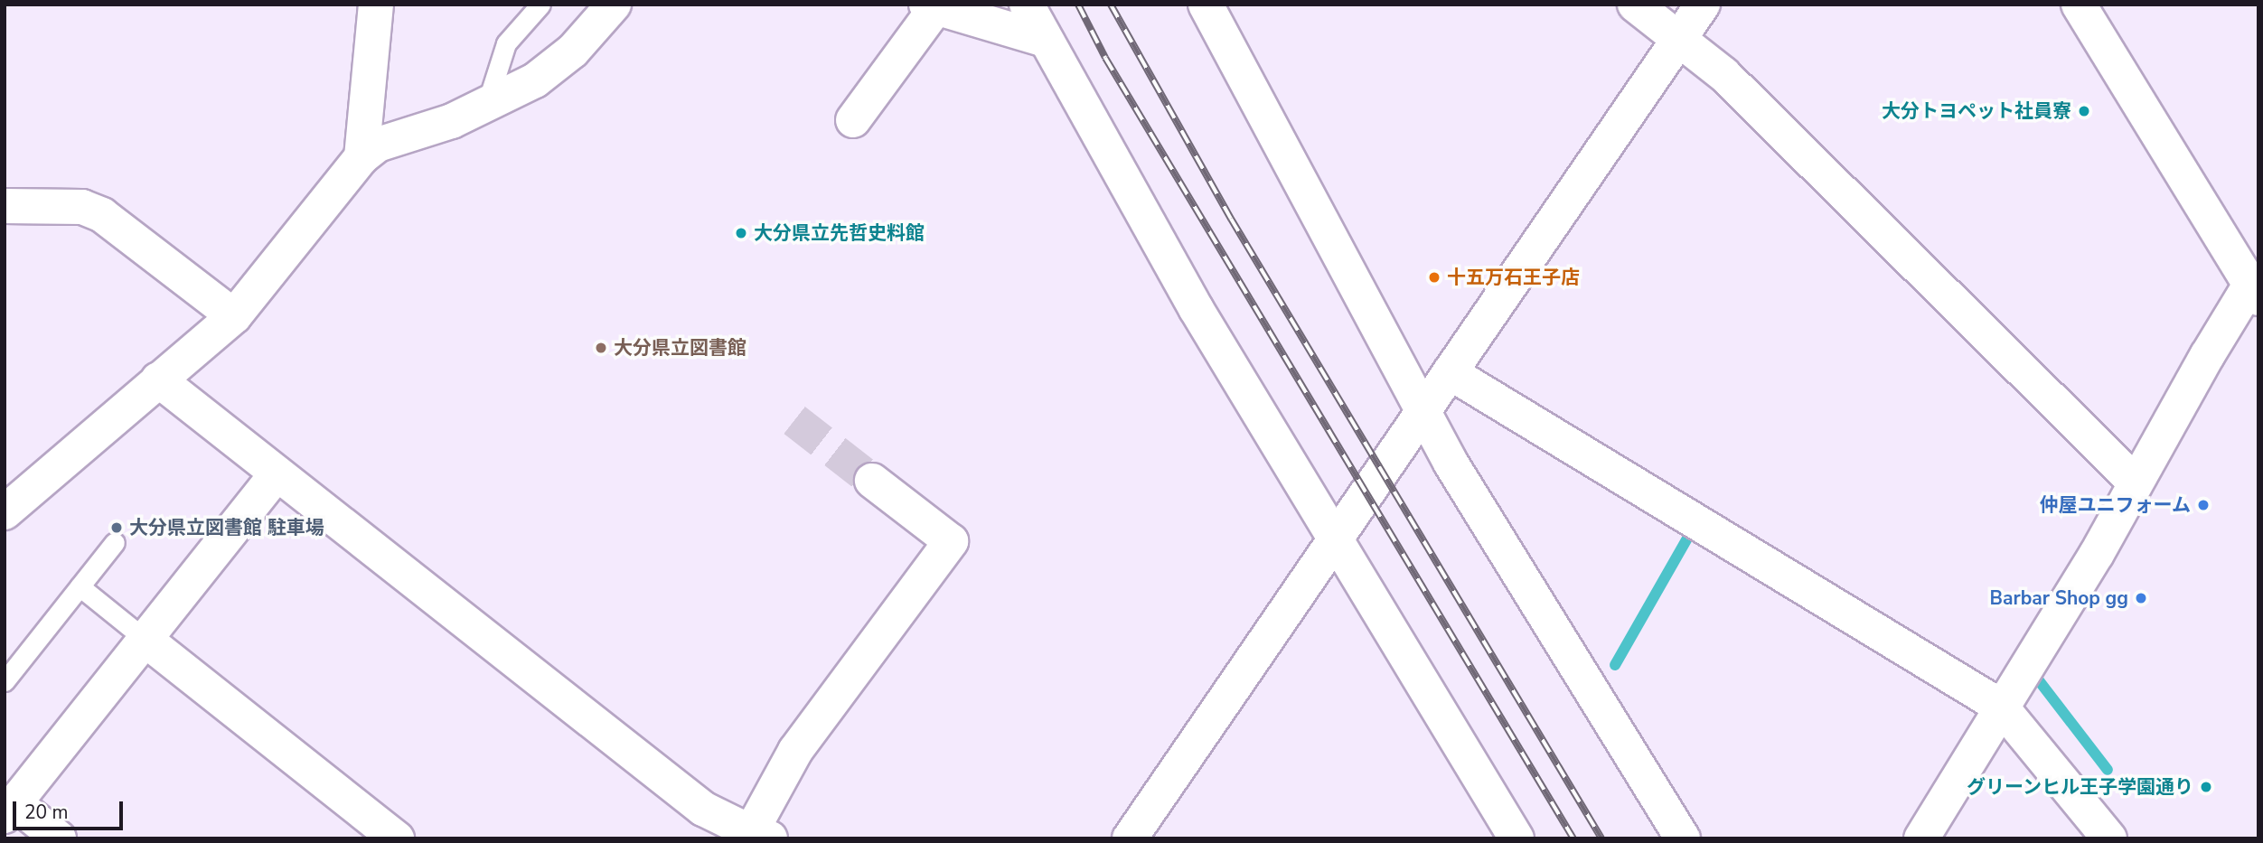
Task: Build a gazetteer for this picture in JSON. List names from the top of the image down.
{
  "places": [
    "大分トヨペット社員寮",
    "大分県立先哲史料館",
    "十五万石王子店",
    "大分県立図書館",
    "仲屋ユニフォーム",
    "大分県立図書館 駐車場",
    "Barbar Shop gg",
    "グリーンヒル王子学園通り"
  ],
  "scale_bar": "20 m"
}
